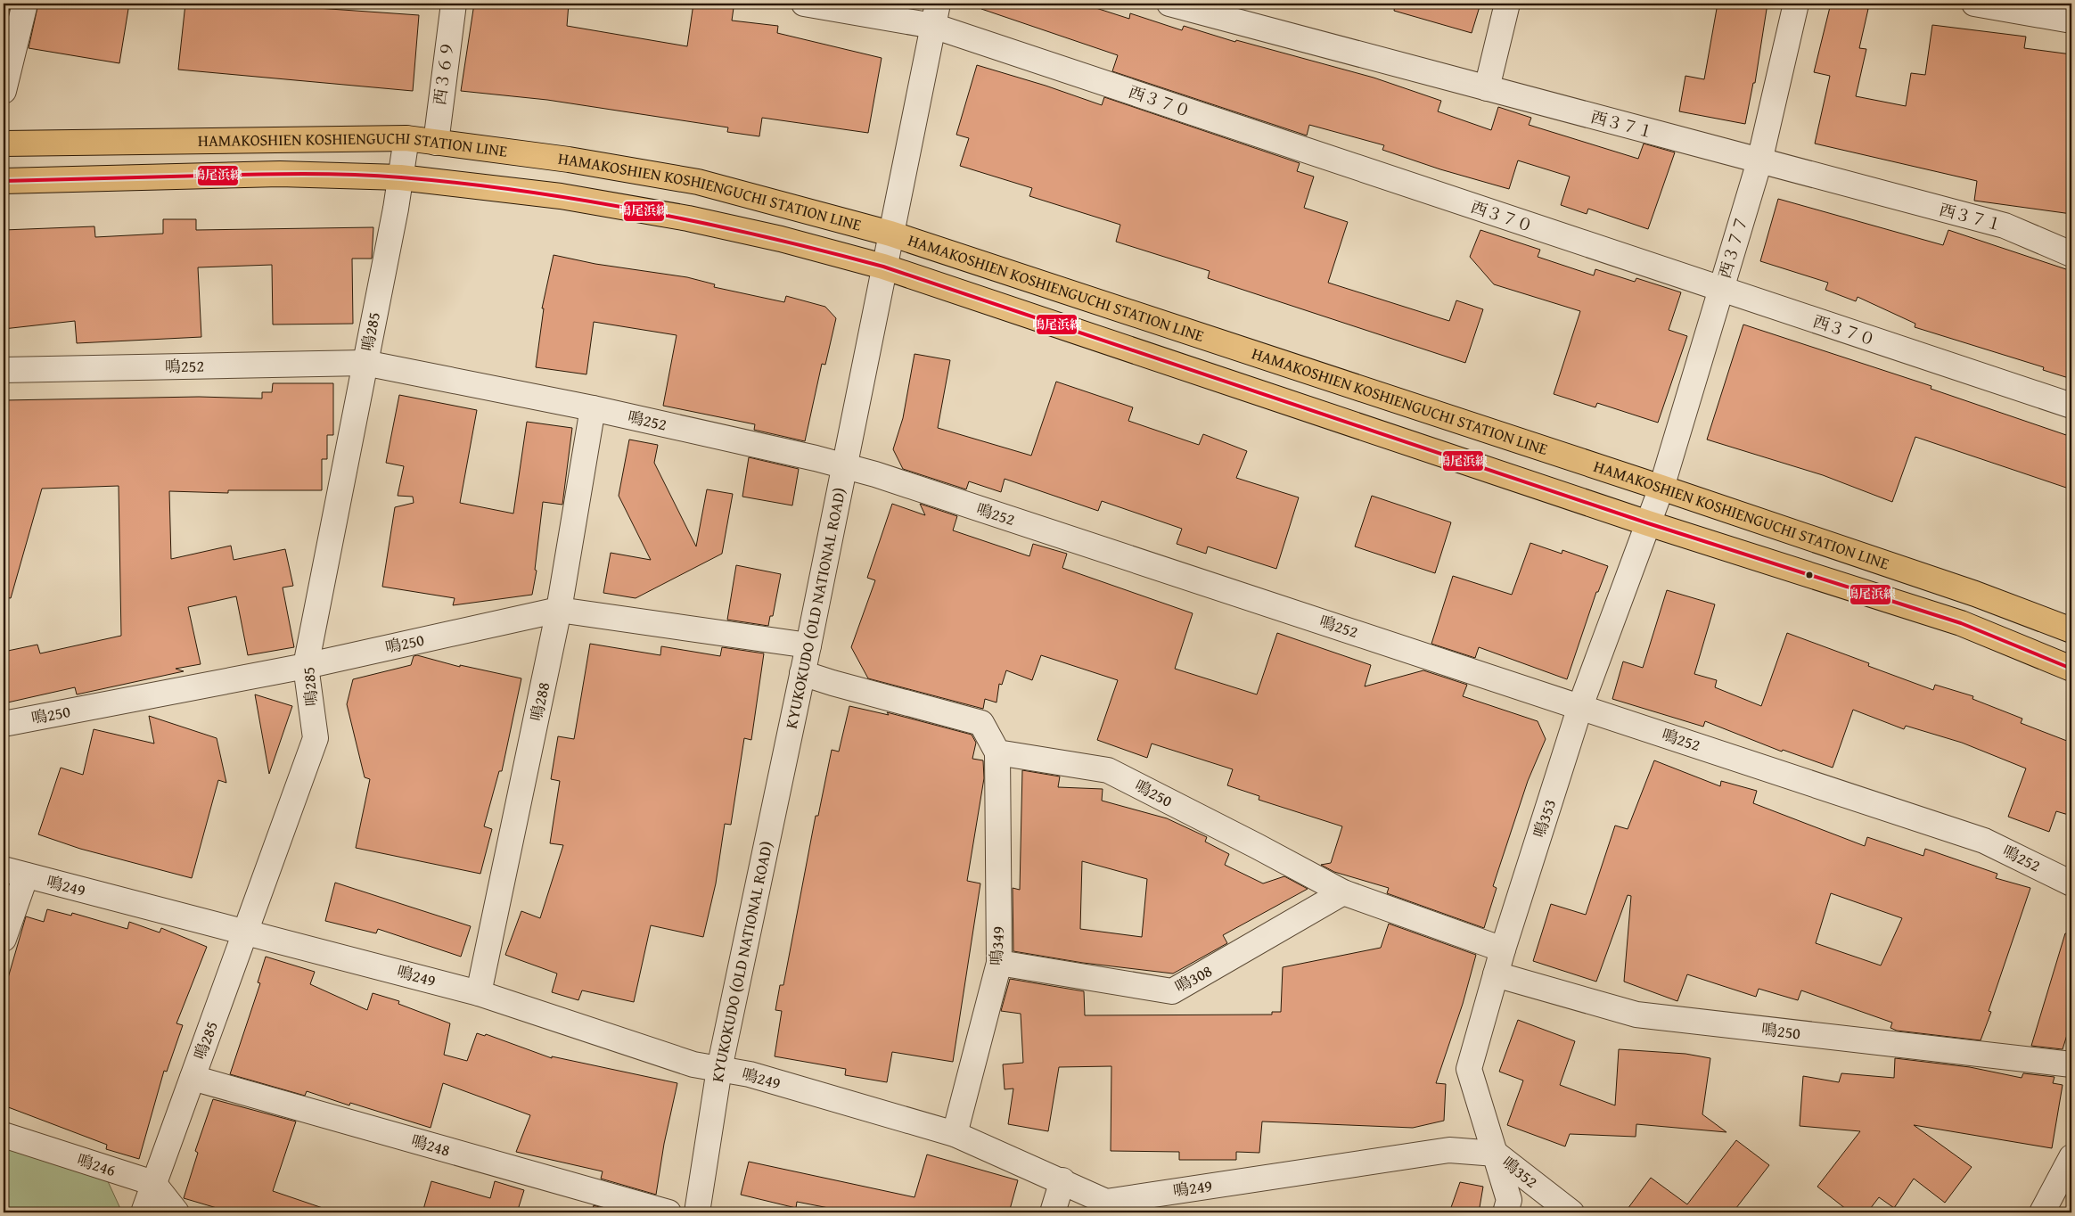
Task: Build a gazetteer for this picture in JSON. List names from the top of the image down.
{
  "streets": {
    "main road": ["HAMAKOSHIEN KOSHIENGUCHI STATION LINE"],
    "street": [
      "西３６９",
      "西３７０",
      "西３７１",
      "西３７７",
      "鳴285",
      "鳴252",
      "KYUKOKUDO (OLD NATIONAL ROAD)",
      "鳴250",
      "鳴288",
      "鳴353",
      "鳴249",
      "鳴349",
      "鳴308",
      "鳴248",
      "鳴246",
      "鳴352"
    ]
  },
  "crossings": [
    ["西３６９", "HAMAKOSHIEN KOSHIENGUCHI STATION LINE"],
    ["西３７０", "西３７７"],
    ["西３７０", "KYUKOKUDO (OLD NATIONAL ROAD)"],
    ["西３７１", "西３７７"],
    ["HAMAKOSHIEN KOSHIENGUCHI STATION LINE", "西３７７"],
    ["HAMAKOSHIEN KOSHIENGUCHI STATION LINE", "鳴285"],
    ["HAMAKOSHIEN KOSHIENGUCHI STATION LINE", "KYUKOKUDO (OLD NATIONAL ROAD)"],
    ["HAMAKOSHIEN KOSHIENGUCHI STATION LINE", "鳴353"],
    ["西３７７", "鳴353"],
    ["鳴285", "鳴252"],
    ["鳴285", "鳴250"],
    ["鳴285", "鳴249"],
    ["鳴285", "鳴248"],
    ["鳴285", "鳴246"],
    ["鳴252", "KYUKOKUDO (OLD NATIONAL ROAD)"],
    ["鳴252", "鳴288"],
    ["鳴252", "鳴353"],
    ["KYUKOKUDO (OLD NATIONAL ROAD)", "鳴250"],
    ["KYUKOKUDO (OLD NATIONAL ROAD)", "鳴249"],
    ["鳴250", "鳴288"],
    ["鳴250", "鳴353"],
    ["鳴250", "鳴349"],
    ["鳴250", "鳴308"],
    ["鳴288", "鳴249"],
    ["鳴353", "鳴249"],
    ["鳴353", "鳴352"],
    ["鳴249", "鳴349"],
    ["鳴249", "鳴352"],
    ["鳴349", "鳴308"]
  ],
  "lines": ["transit line 鳴尾浜線"]
}
